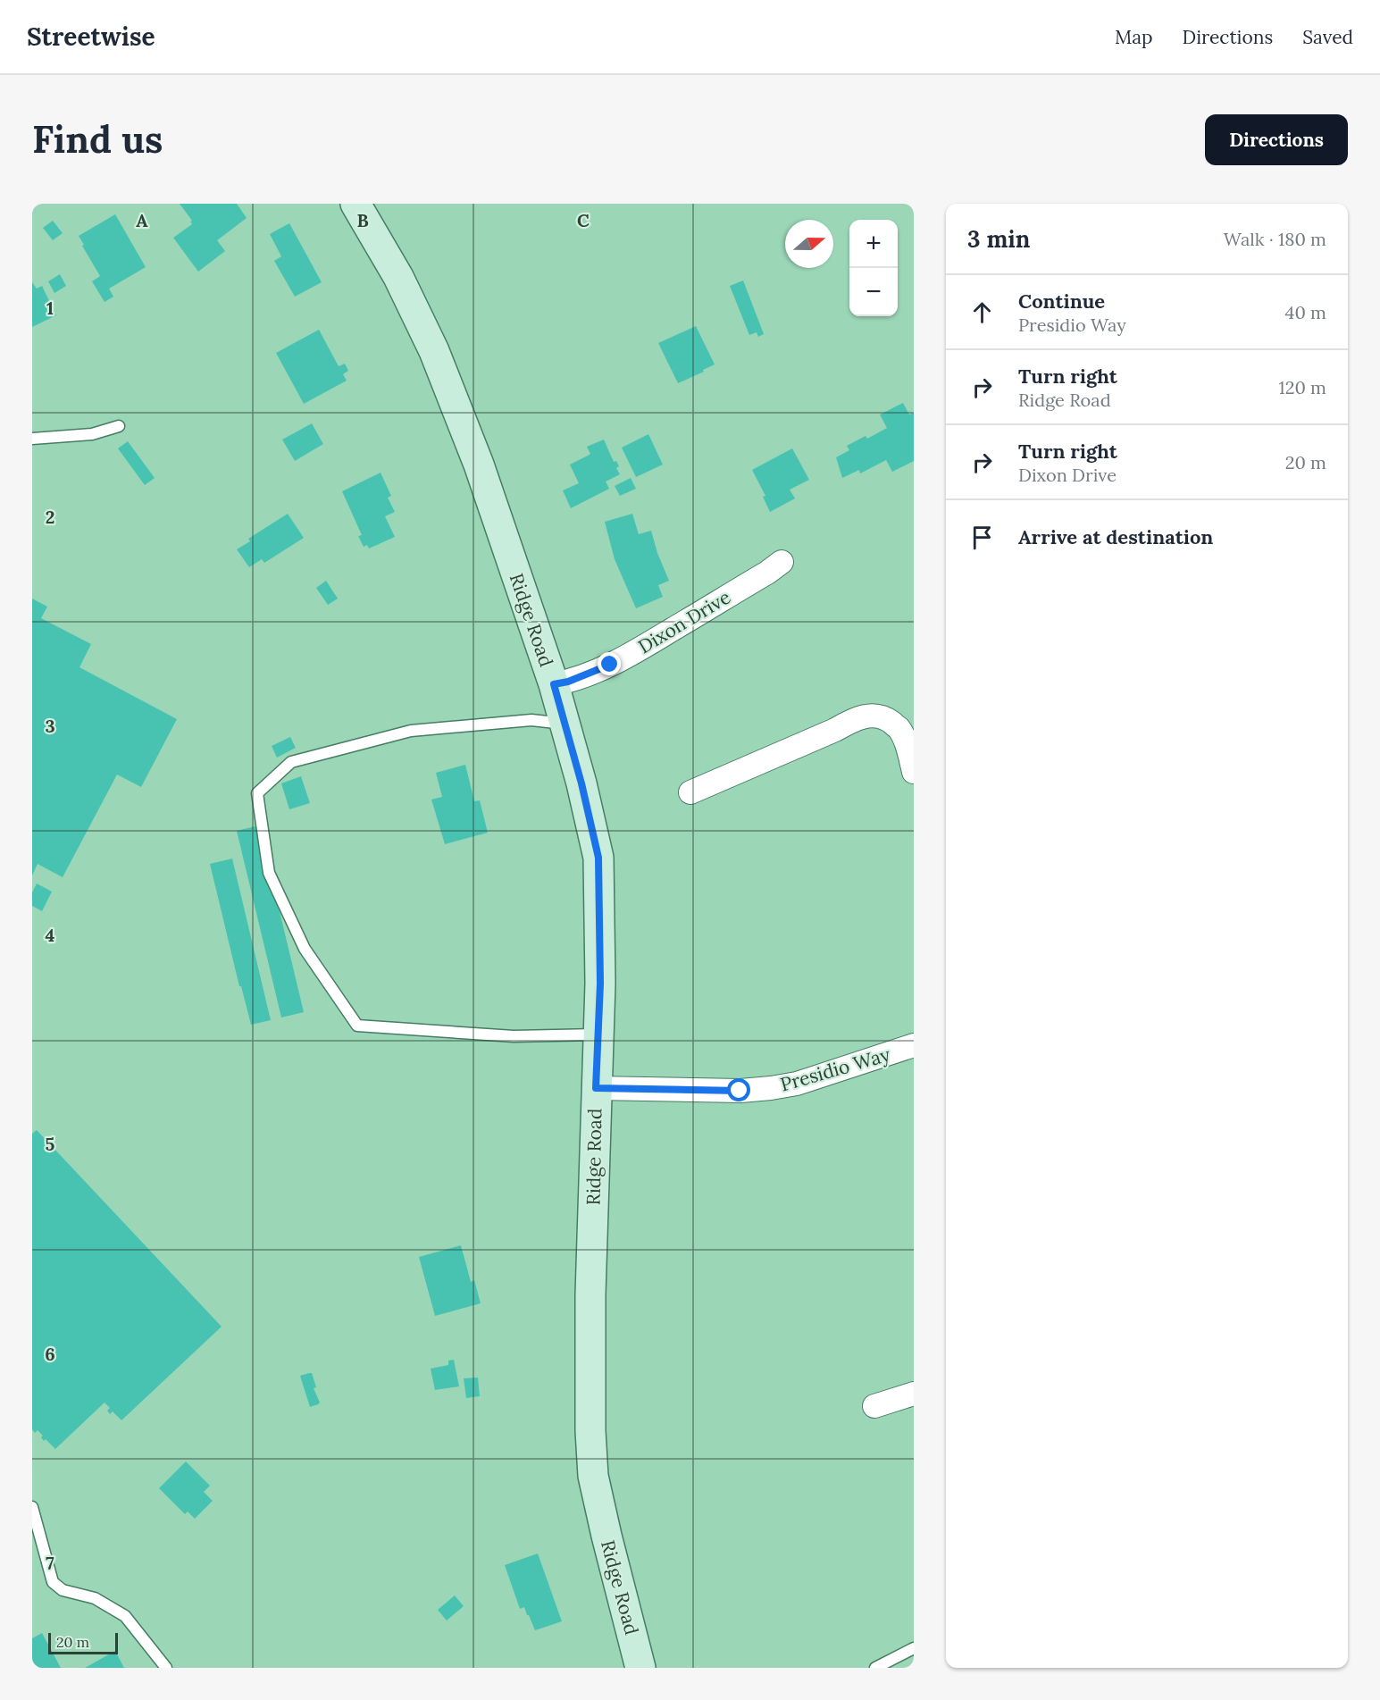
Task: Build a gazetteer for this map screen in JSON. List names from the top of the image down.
{
  "streets": {
    "street": ["Ridge Road", "Dixon Drive", "Presidio Way"]
  },
  "crossings": [
    ["Ridge Road", "Dixon Drive"],
    ["Ridge Road", "Presidio Way"]
  ],
  "scale_bar": "20 m",
  "north": "right",
  "page": {
    "header": "Streetwise",
    "nav": ["Map", "Directions", "Saved"],
    "buttons": "Directions",
    "title": "Find us",
    "heading": ["3 min", "Walk · 180 m"],
    "map_buttons": ["+", "−"],
    "list": [
      ["Continue", "Presidio Way", "40 m"],
      ["Turn right", "Ridge Road", "120 m"],
      ["Turn right", "Dixon Drive", "20 m"],
      "Arrive at destination"
    ],
    "scale": "20 m"
  },
  "grid": {
    "columns": ["A", "B", "C"],
    "rows": [
      "1",
      "2",
      "3",
      "4",
      "5",
      "6",
      "7"
    ]
  }
}
